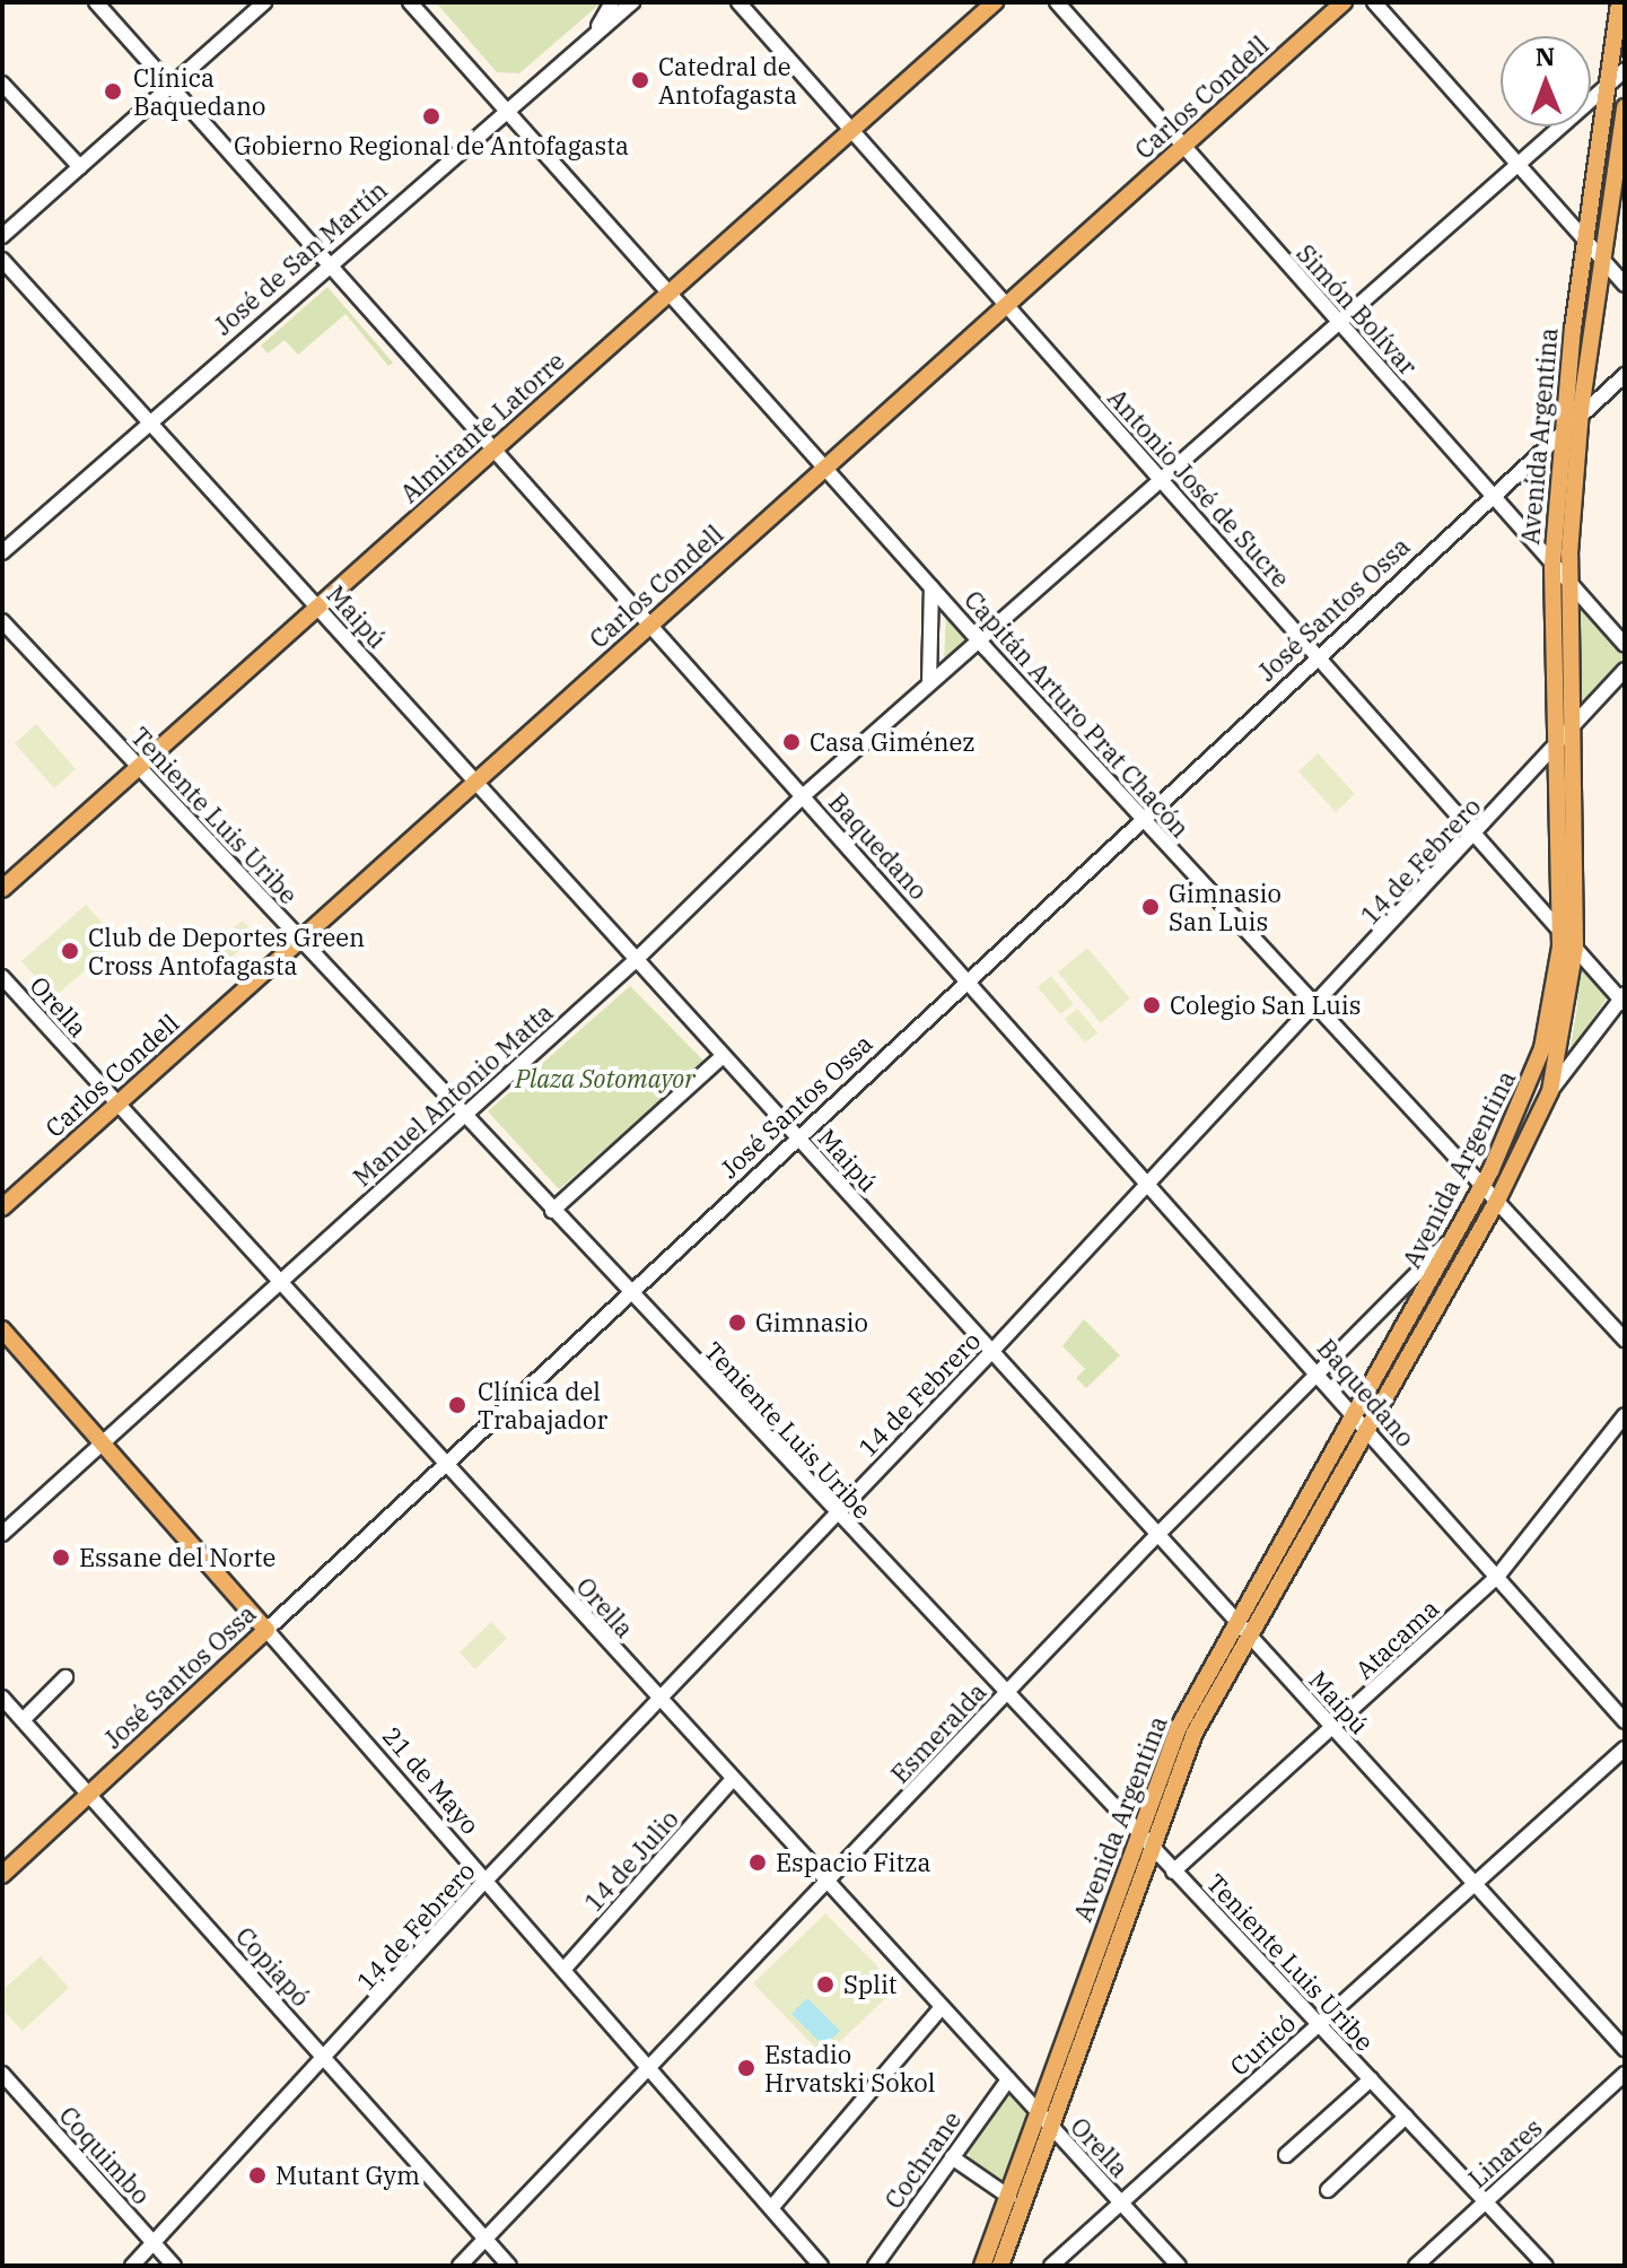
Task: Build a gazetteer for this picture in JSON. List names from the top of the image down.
{
  "streets": {
    "main road": [
      "Carlos Condell",
      "Almirante Latorre",
      "Avenida Argentina",
      "José Santos Ossa",
      "21 de Mayo"
    ],
    "street": [
      "José de San Martín",
      "Simón Bolívar",
      "Antonio José de Sucre",
      "Maipú",
      "Capitán Arturo Prat Chacón",
      "Teniente Luis Uribe",
      "Baquedano",
      "14 de Febrero",
      "Orella",
      "Manuel Antonio Matta",
      "Atacama",
      "Esmeralda",
      "14 de Julio",
      "Copiapó",
      "Curicó",
      "Linares",
      "Coquimbo",
      "Cochrane"
    ]
  },
  "crossings": [
    ["Carlos Condell", "Simón Bolívar"],
    ["Carlos Condell", "Antonio José de Sucre"],
    ["Carlos Condell", "Maipú"],
    ["Carlos Condell", "Capitán Arturo Prat Chacón"],
    ["Carlos Condell", "Teniente Luis Uribe"],
    ["Carlos Condell", "Baquedano"],
    ["Carlos Condell", "Orella"],
    ["José de San Martín", "Maipú"],
    ["José de San Martín", "Capitán Arturo Prat Chacón"],
    ["José de San Martín", "Baquedano"],
    ["Simón Bolívar", "Avenida Argentina"],
    ["Simón Bolívar", "José Santos Ossa"],
    ["Simón Bolívar", "Manuel Antonio Matta"],
    ["Almirante Latorre", "Antonio José de Sucre"],
    ["Almirante Latorre", "Maipú"],
    ["Almirante Latorre", "Capitán Arturo Prat Chacón"],
    ["Almirante Latorre", "Teniente Luis Uribe"],
    ["Almirante Latorre", "Baquedano"],
    ["Avenida Argentina", "Antonio José de Sucre"],
    ["Avenida Argentina", "José Santos Ossa"],
    ["Avenida Argentina", "Maipú"],
    ["Avenida Argentina", "Capitán Arturo Prat Chacón"],
    ["Avenida Argentina", "Teniente Luis Uribe"],
    ["Avenida Argentina", "Baquedano"],
    ["Avenida Argentina", "14 de Febrero"],
    ["Avenida Argentina", "Orella"],
    ["Avenida Argentina", "Manuel Antonio Matta"],
    ["Avenida Argentina", "Esmeralda"],
    ["Antonio José de Sucre", "José Santos Ossa"],
    ["Antonio José de Sucre", "14 de Febrero"],
    ["Antonio José de Sucre", "Manuel Antonio Matta"],
    ["José Santos Ossa", "Maipú"],
    ["José Santos Ossa", "Capitán Arturo Prat Chacón"],
    ["José Santos Ossa", "Teniente Luis Uribe"],
    ["José Santos Ossa", "Baquedano"],
    ["José Santos Ossa", "Orella"],
    ["José Santos Ossa", "21 de Mayo"],
    ["José Santos Ossa", "Copiapó"],
    ["Maipú", "14 de Febrero"],
    ["Maipú", "Manuel Antonio Matta"],
    ["Maipú", "Atacama"],
    ["Maipú", "Esmeralda"],
    ["Maipú", "Curicó"],
    ["Capitán Arturo Prat Chacón", "14 de Febrero"],
    ["Capitán Arturo Prat Chacón", "Manuel Antonio Matta"],
    ["Teniente Luis Uribe", "14 de Febrero"],
    ["Teniente Luis Uribe", "Manuel Antonio Matta"],
    ["Teniente Luis Uribe", "Atacama"],
    ["Teniente Luis Uribe", "Esmeralda"],
    ["Teniente Luis Uribe", "Curicó"],
    ["Teniente Luis Uribe", "Linares"],
    ["Baquedano", "14 de Febrero"],
    ["Baquedano", "Manuel Antonio Matta"],
    ["Baquedano", "Atacama"],
    ["Baquedano", "Esmeralda"],
    ["14 de Febrero", "Orella"],
    ["14 de Febrero", "21 de Mayo"],
    ["14 de Febrero", "Copiapó"],
    ["14 de Febrero", "Coquimbo"],
    ["Orella", "Manuel Antonio Matta"],
    ["Orella", "Esmeralda"],
    ["Orella", "14 de Julio"],
    ["Orella", "Curicó"],
    ["Orella", "Cochrane"],
    ["Manuel Antonio Matta", "21 de Mayo"],
    ["Esmeralda", "21 de Mayo"],
    ["Esmeralda", "Copiapó"],
    ["21 de Mayo", "14 de Julio"]
  ],
  "parks": ["Plaza Sotomayor"],
  "places": [
    "Catedral de Antofagasta",
    "Clínica Baquedano",
    "Gobierno Regional de Antofagasta",
    "Casa Giménez",
    "Gimnasio San Luis",
    "Club de Deportes Green Cross Antofagasta",
    "Colegio San Luis",
    "Gimnasio",
    "Clínica del Trabajador",
    "Essane del Norte",
    "Espacio Fitza",
    "Split",
    "Estadio Hrvatski Sokol",
    "Mutant Gym"
  ],
  "north": "top"
}
